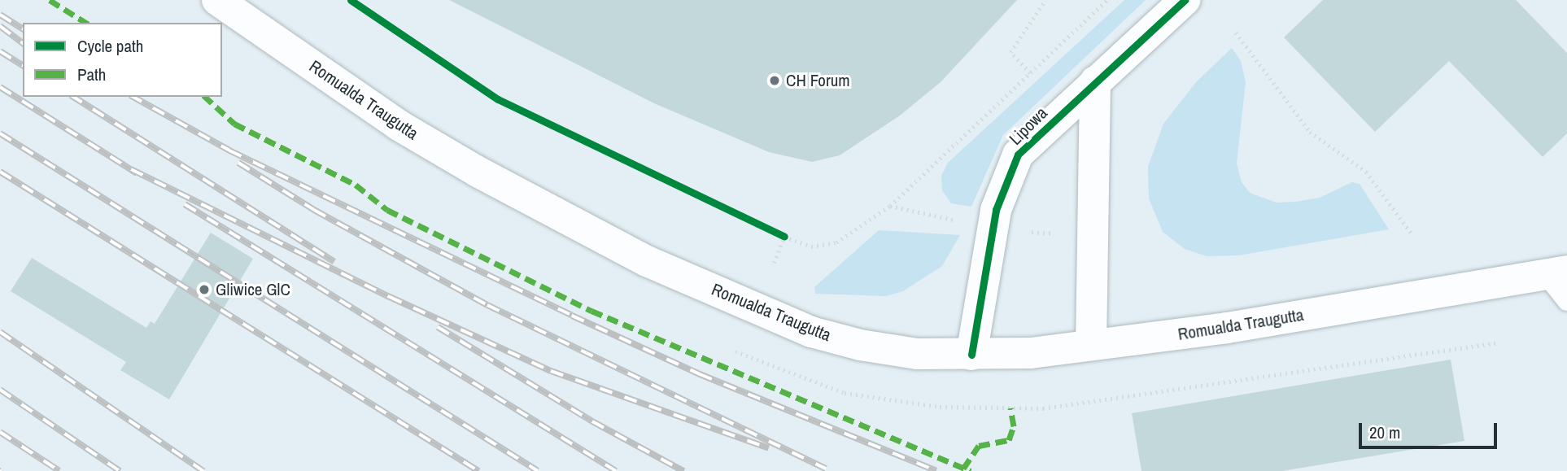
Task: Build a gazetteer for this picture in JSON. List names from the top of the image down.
{
  "streets": {
    "main road": ["Romualda Traugutta", "Lipowa"]
  },
  "crossings": [
    ["Romualda Traugutta", "Lipowa"]
  ],
  "places": ["CH Forum", "Gliwice GlC"],
  "legend": ["Cycle path", "Path"],
  "scale_bar": "20 m"
}
